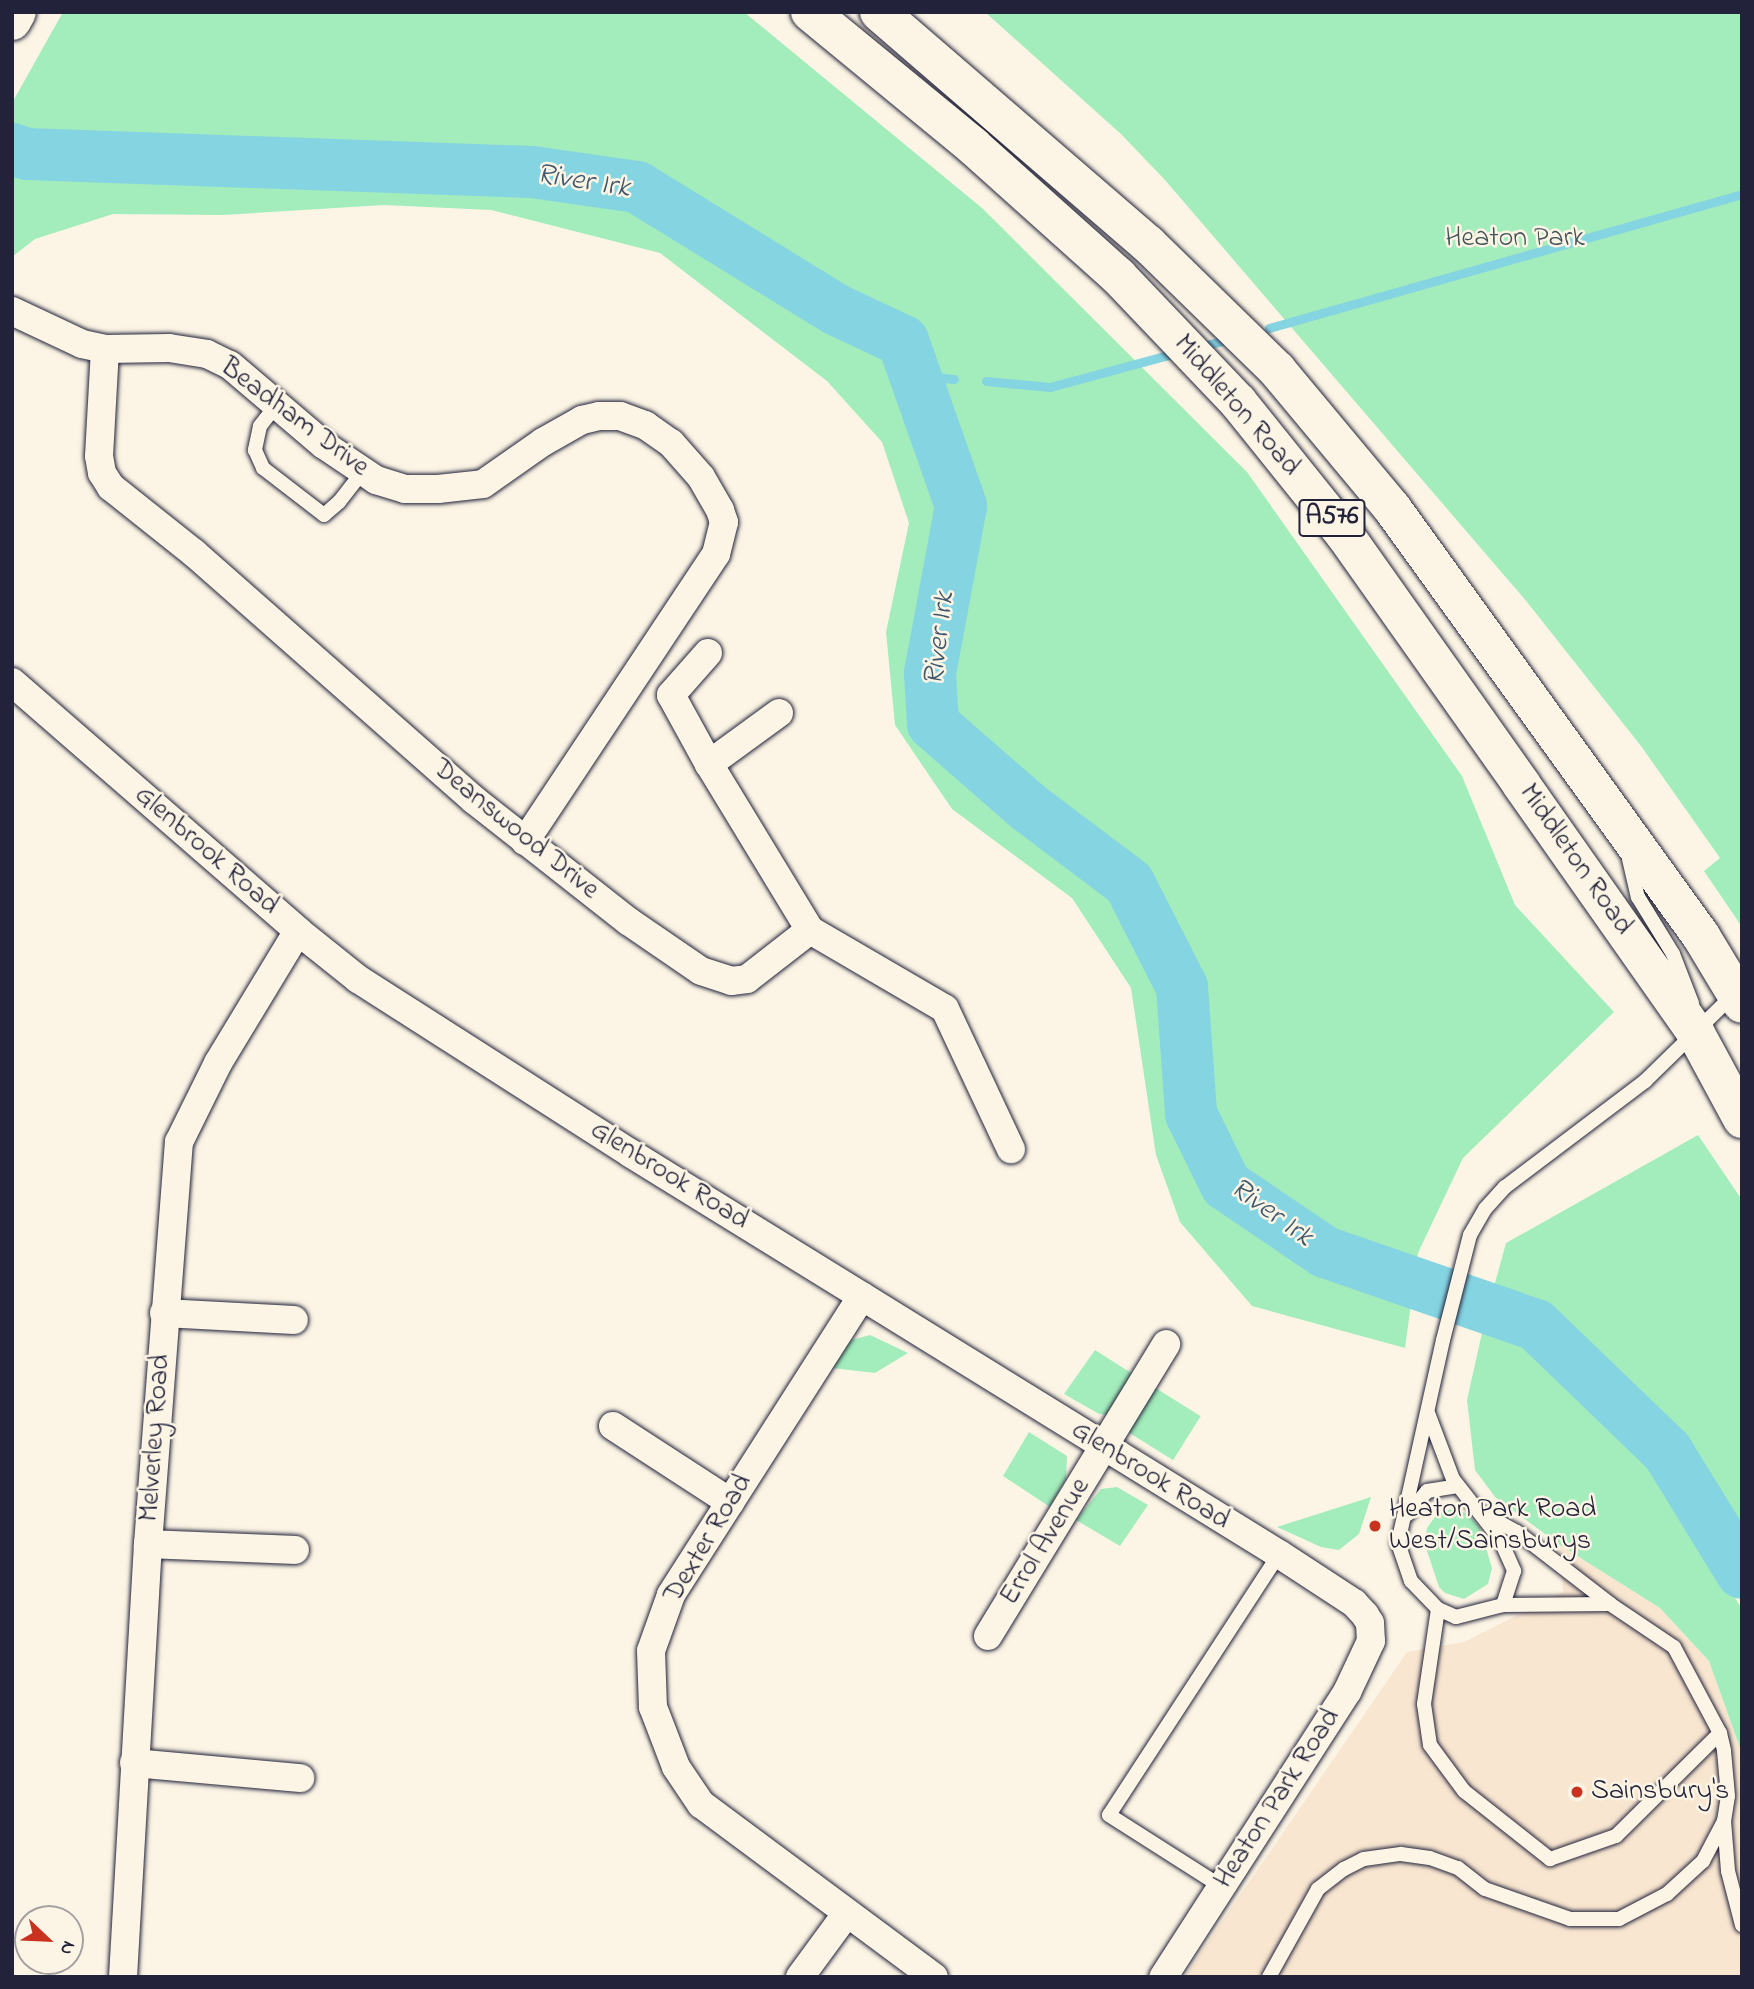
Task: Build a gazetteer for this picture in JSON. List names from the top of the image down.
{
  "streets": {
    "main road": ["Middleton Road", "A576"],
    "street": [
      "Beadham Drive",
      "Deanswood Drive",
      "Glenbrook Road",
      "Melverley Road",
      "Dexter Road",
      "Errol Avenue",
      "Heaton Park Road"
    ]
  },
  "crossings": [
    ["Beadham Drive", "Deanswood Drive"],
    ["Glenbrook Road", "Melverley Road"],
    ["Glenbrook Road", "Dexter Road"],
    ["Glenbrook Road", "Errol Avenue"],
    ["Glenbrook Road", "Heaton Park Road"]
  ],
  "water": ["River Irk"],
  "parks": ["Heaton Park"],
  "places": ["Heaton Park Road West/Sainsburys", "Sainsbury's"],
  "north": "bottom right"
}
